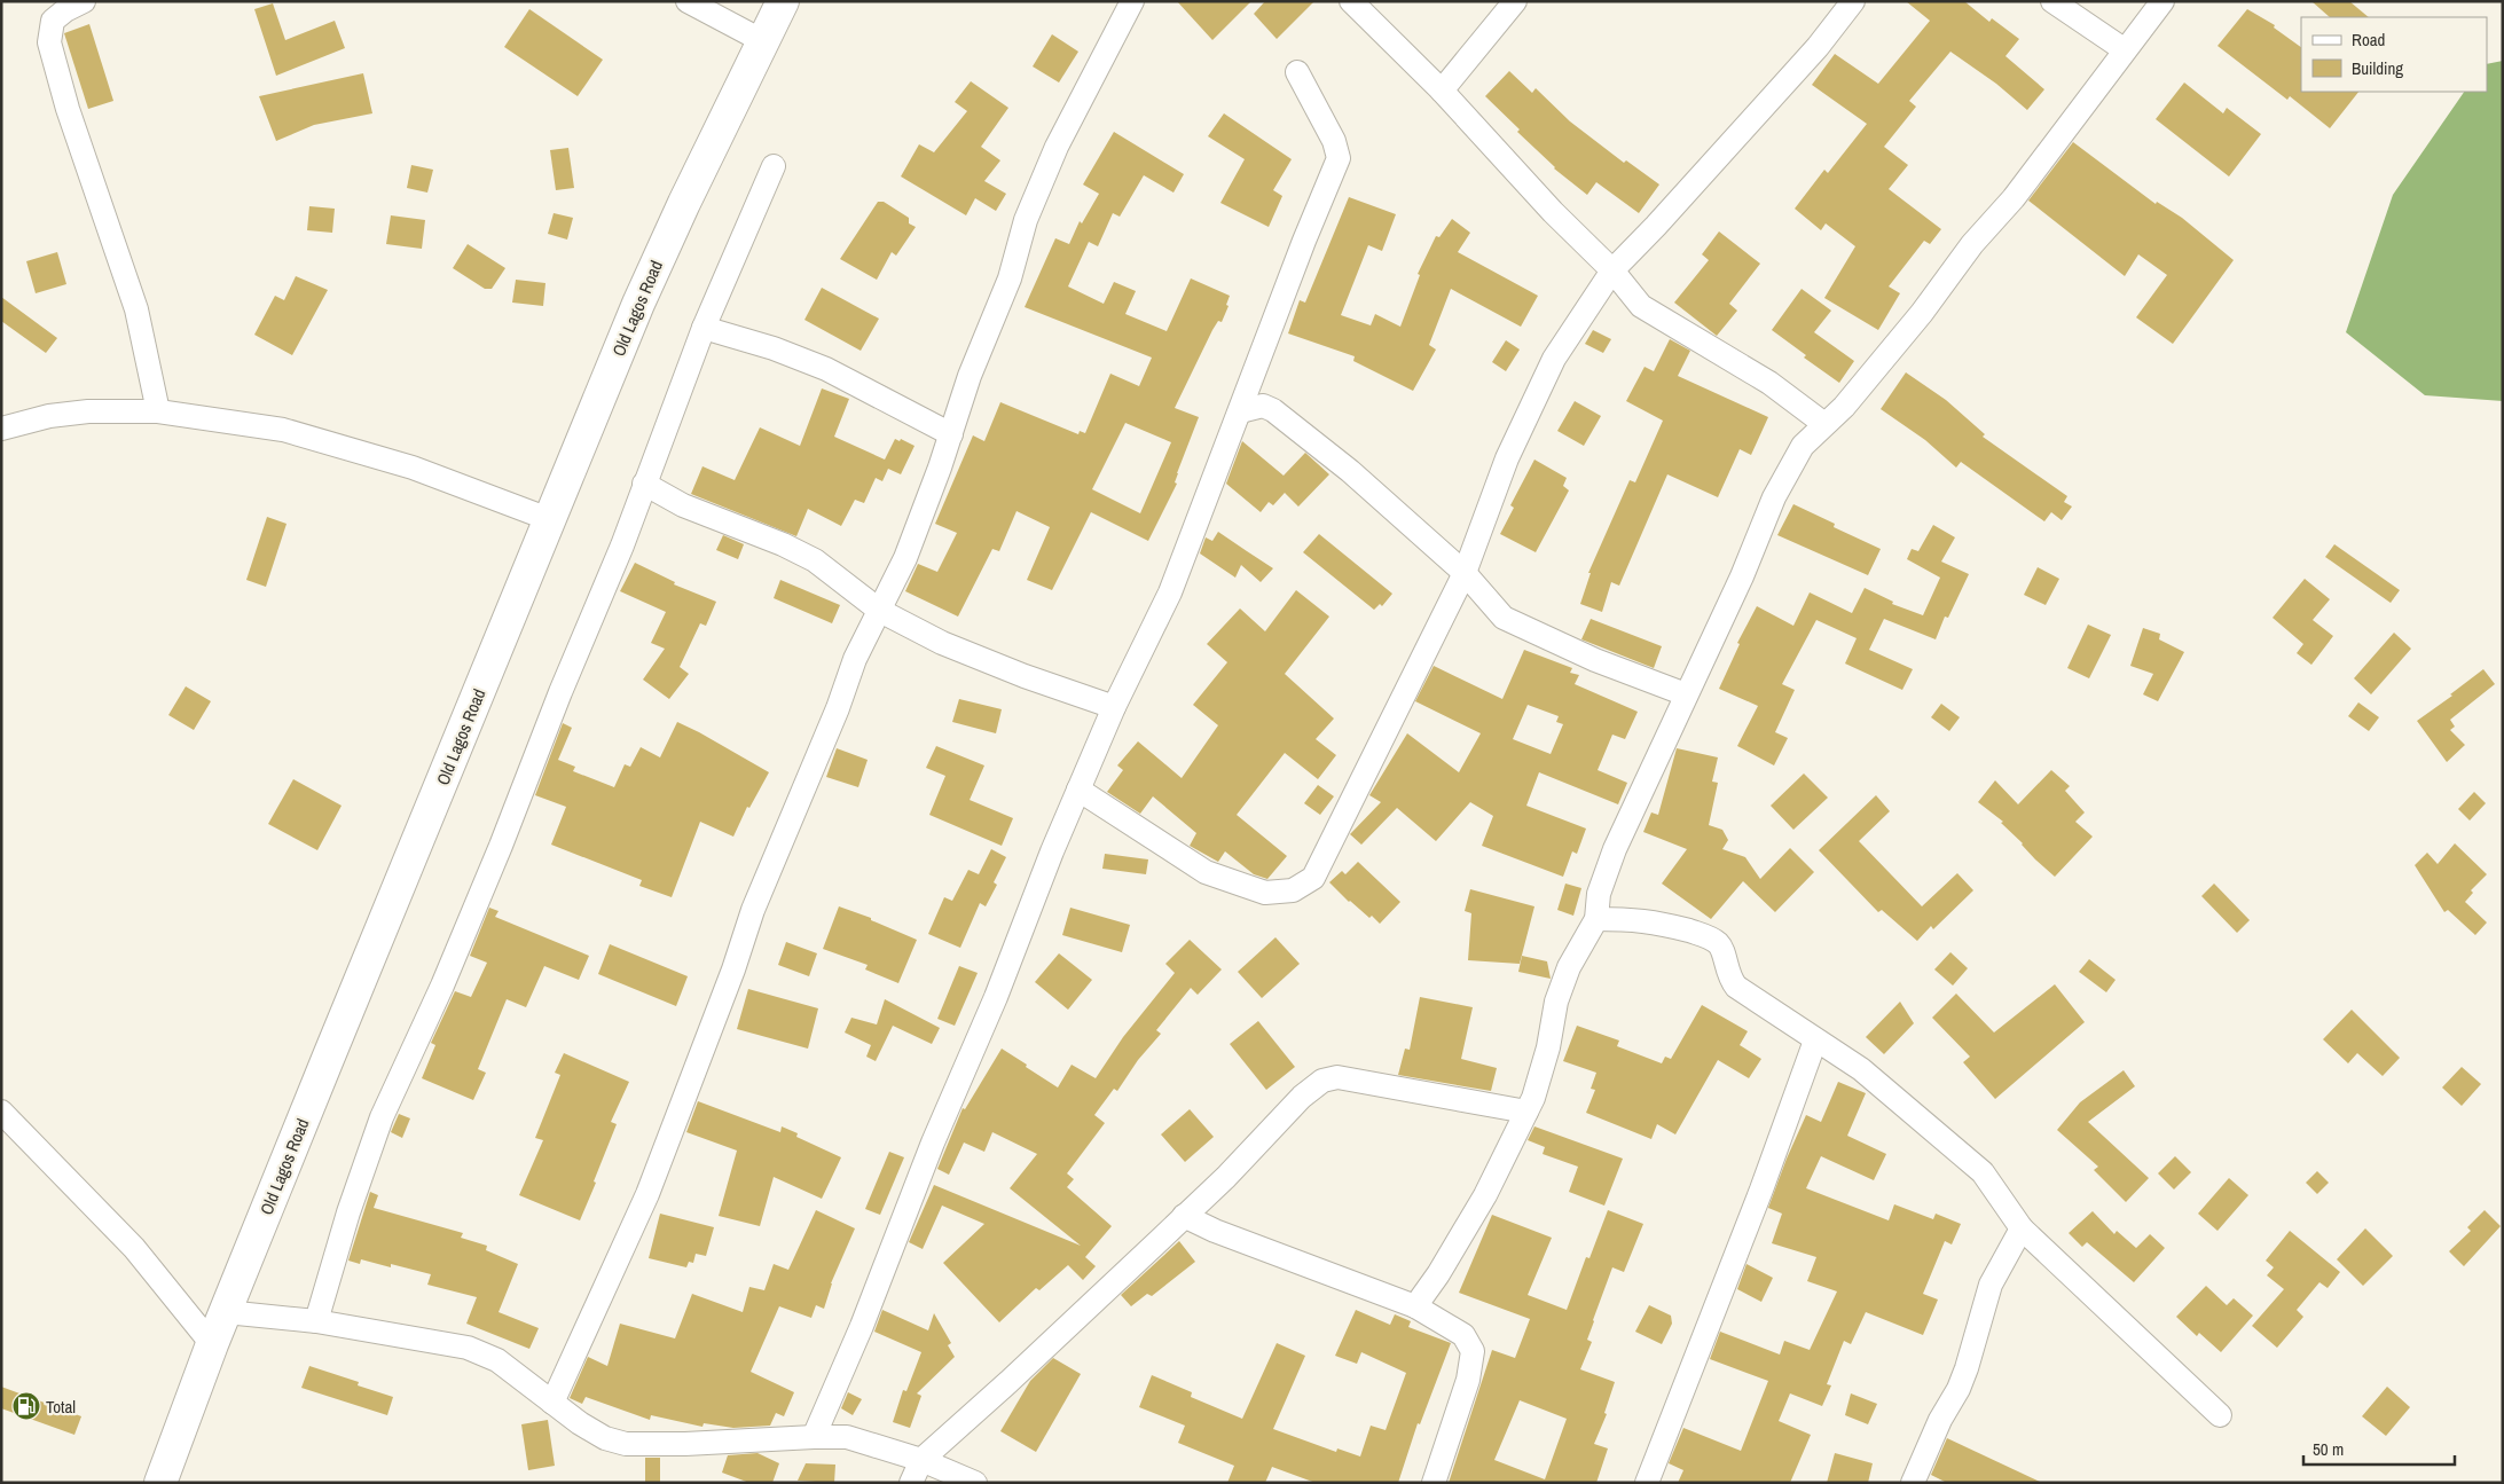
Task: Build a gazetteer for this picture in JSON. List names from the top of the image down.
{
  "streets": {
    "main road": ["Old Lagos Road"]
  },
  "places": {
    "fuel station": ["Total"]
  },
  "legend": ["Road", "Building"],
  "scale_bar": "50 m"
}
